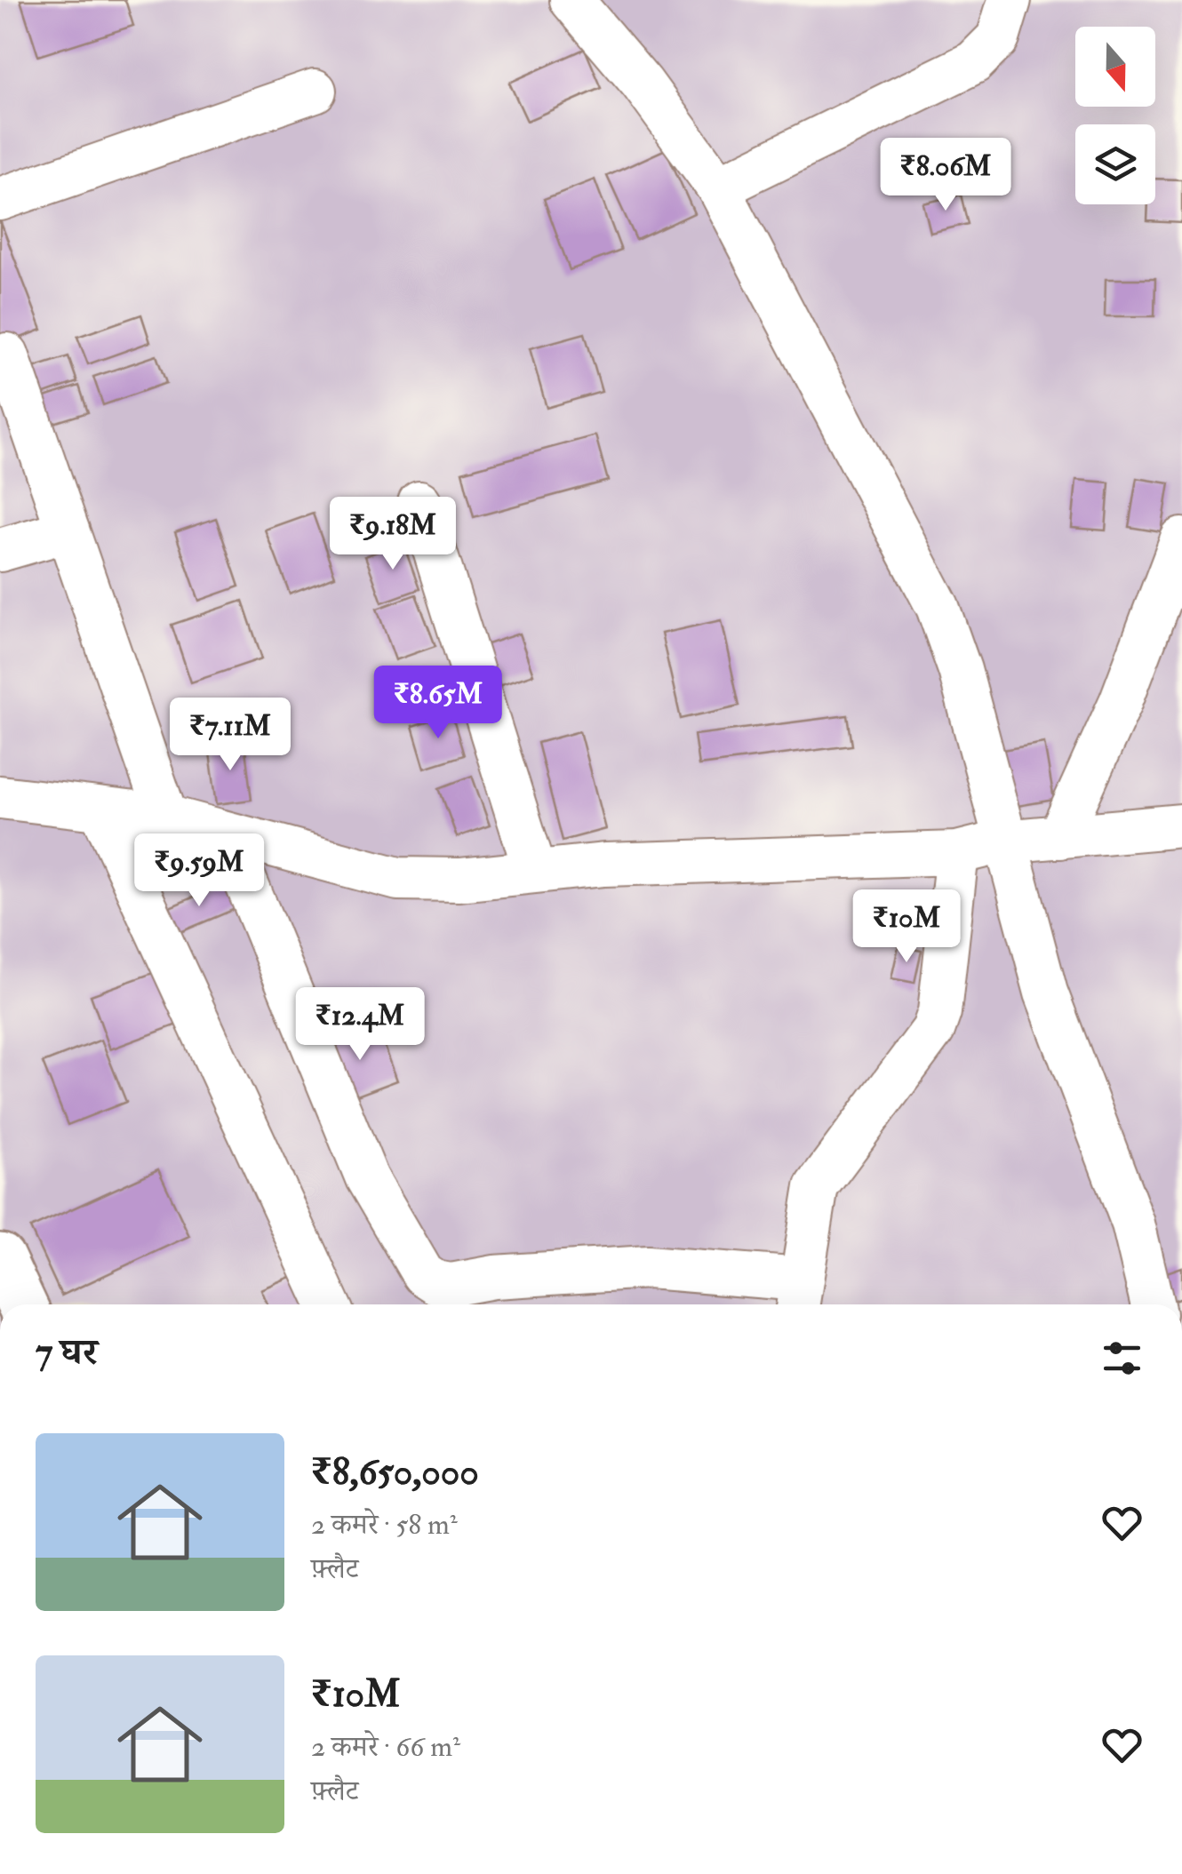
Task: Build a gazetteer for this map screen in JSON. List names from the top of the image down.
{
  "north": "bottom",
  "page": {
    "price": [
      "₹8.06M",
      "₹9.18M",
      "₹8.65M",
      "₹7.11M",
      "₹9.59M",
      "₹10M",
      "₹12.4M"
    ],
    "heading": "7 घर",
    "list": [
      {
        "name": "₹8,650,000",
        "note": "2 कमरे · 58 m² · फ़्लैट"
      },
      {
        "name": "₹10M",
        "note": "2 कमरे · 66 m² · फ़्लैट"
      }
    ]
  }
}
